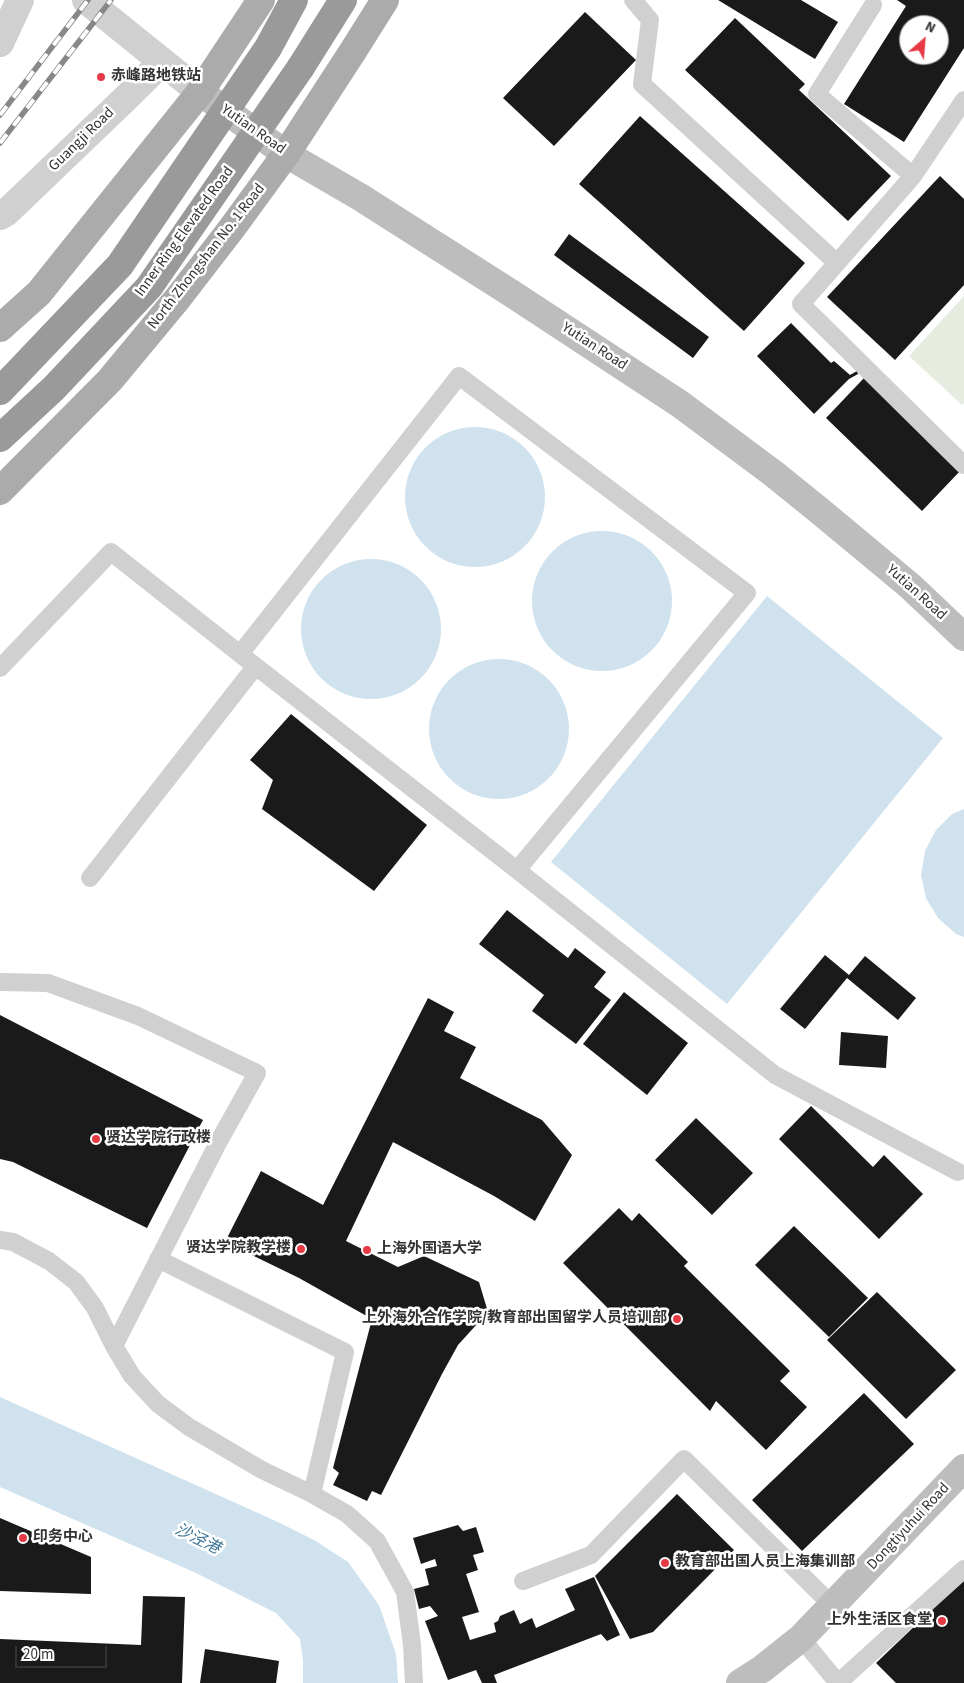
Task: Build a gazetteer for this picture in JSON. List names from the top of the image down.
{
  "streets": {
    "highway": ["Inner Ring Elevated Road"],
    "main road": ["North Zhongshan No. 1 Road"],
    "street": ["Yutian Road", "Guangji Road", "Dongtiyuhui Road"]
  },
  "crossings": [
    ["Yutian Road", "North Zhongshan No. 1 Road"]
  ],
  "water": ["沙泾港"],
  "places": [
    "赤峰路地铁站",
    "贤达学院行政楼",
    "贤达学院教学楼",
    "上海外国语大学",
    "上外海外合作学院/教育部出国留学人员培训部",
    "印务中心",
    "教育部出国人员上海集训部",
    "上外生活区食堂"
  ],
  "scale_bar": "20 m",
  "north": "top right"
}
